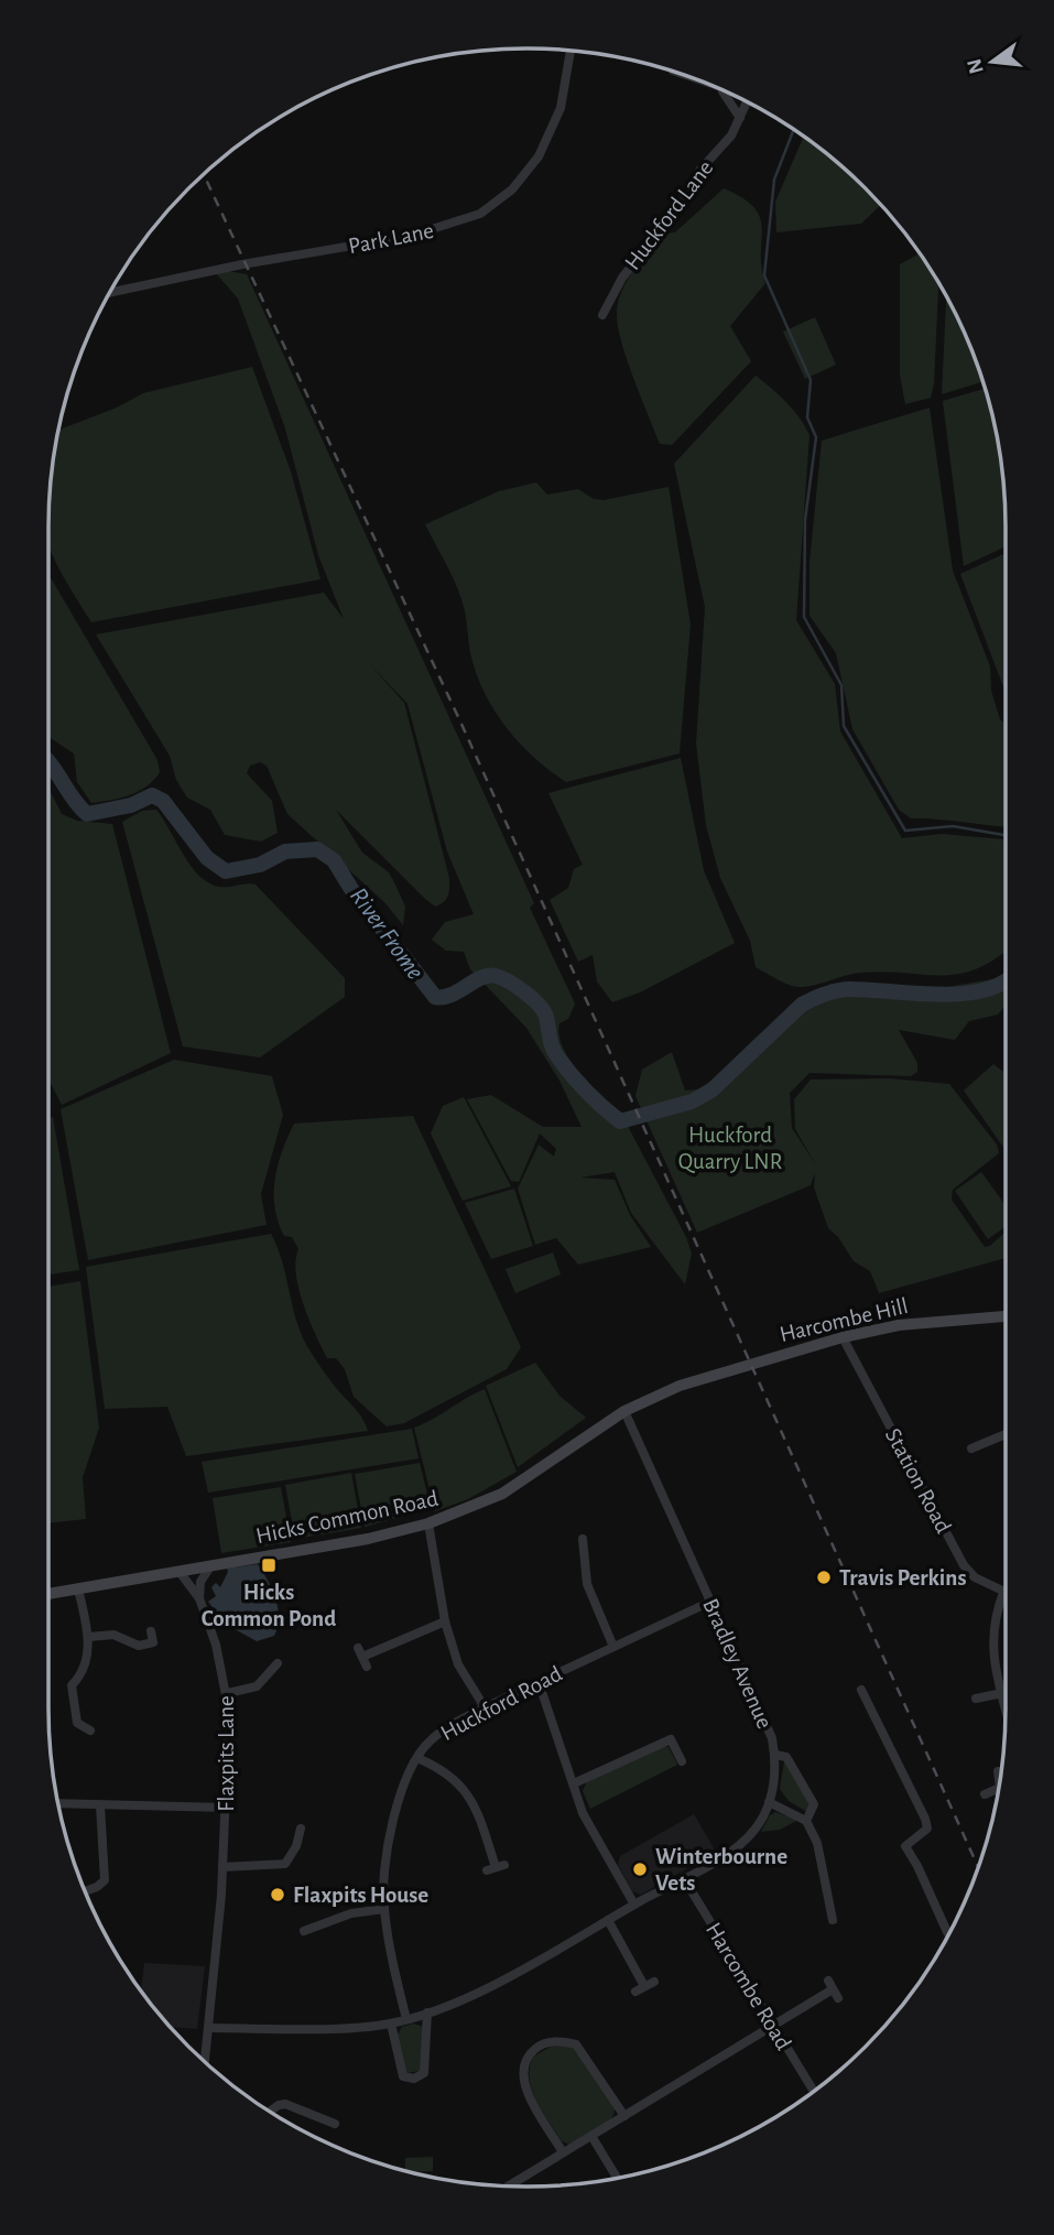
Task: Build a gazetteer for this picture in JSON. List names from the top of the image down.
{
  "streets": {
    "street": [
      "Huckford Lane",
      "Park Lane",
      "Harcombe Hill",
      "Station Road",
      "Hicks Common Road",
      "Bradley Avenue",
      "Huckford Road",
      "Flaxpits Lane",
      "Harcombe Road"
    ]
  },
  "crossings": [
    ["Harcombe Hill", "Station Road"],
    ["Harcombe Hill", "Hicks Common Road"],
    ["Hicks Common Road", "Bradley Avenue"],
    ["Hicks Common Road", "Flaxpits Lane"],
    ["Bradley Avenue", "Huckford Road"],
    ["Bradley Avenue", "Flaxpits Lane"],
    ["Bradley Avenue", "Harcombe Road"]
  ],
  "water": ["River Frome"],
  "parks": ["Huckford Quarry LNR"],
  "places": {
    "transit": ["Hicks Common Pond"],
    "other": ["Travis Perkins", "Winterbourne Vets", "Flaxpits House"]
  },
  "north": "left"
}
